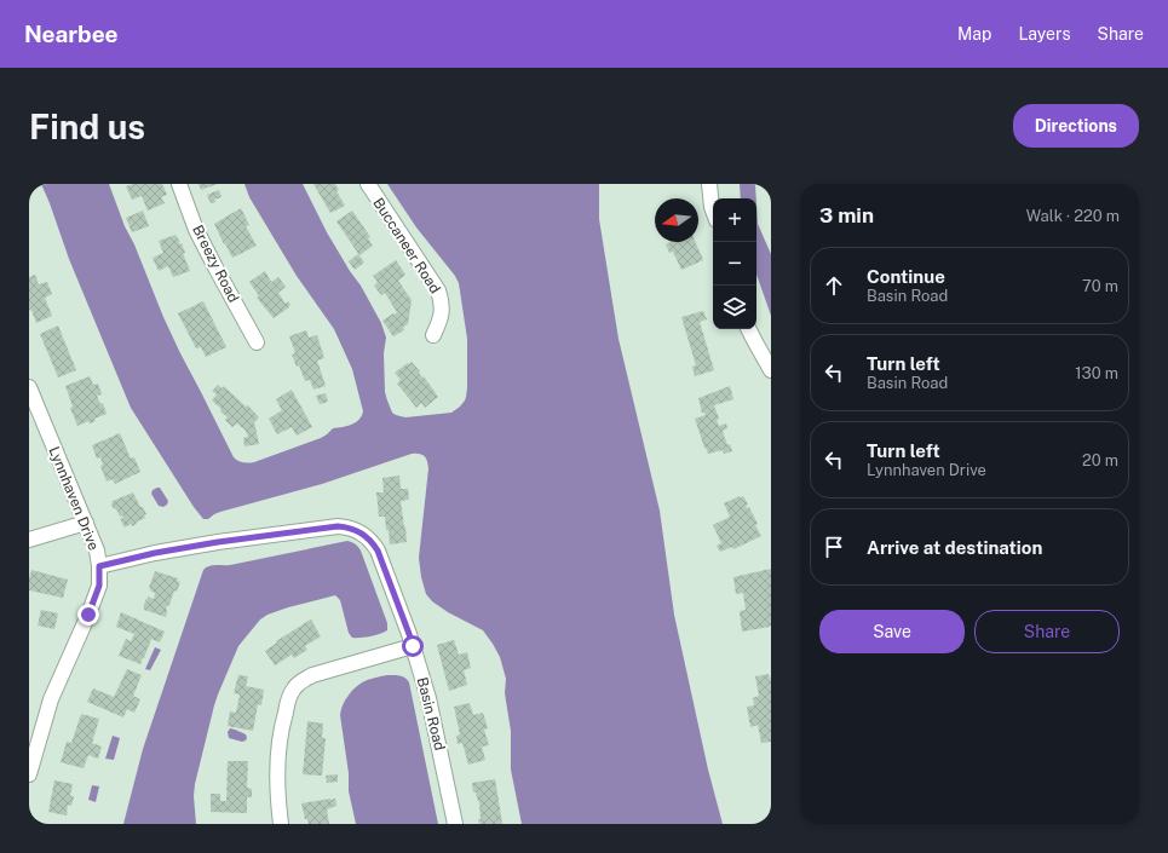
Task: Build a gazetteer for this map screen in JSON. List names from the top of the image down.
{
  "streets": {
    "street": [
      "Buccaneer Road",
      "Breezy Road",
      "Lynnhaven Drive",
      "Basin Road"
    ]
  },
  "crossings": [
    ["Lynnhaven Drive", "Basin Road"]
  ],
  "north": "left",
  "page": {
    "header": "Nearbee",
    "nav": ["Map", "Layers", "Share"],
    "buttons": [
      "Directions",
      ["Save", "Share"]
    ],
    "title": "Find us",
    "heading": ["3 min", "Walk · 220 m"],
    "map_buttons": ["+", "−"],
    "list": [
      ["Continue", "Basin Road", "70 m"],
      ["Turn left", "Basin Road", "130 m"],
      ["Turn left", "Lynnhaven Drive", "20 m"],
      "Arrive at destination"
    ]
  }
}
